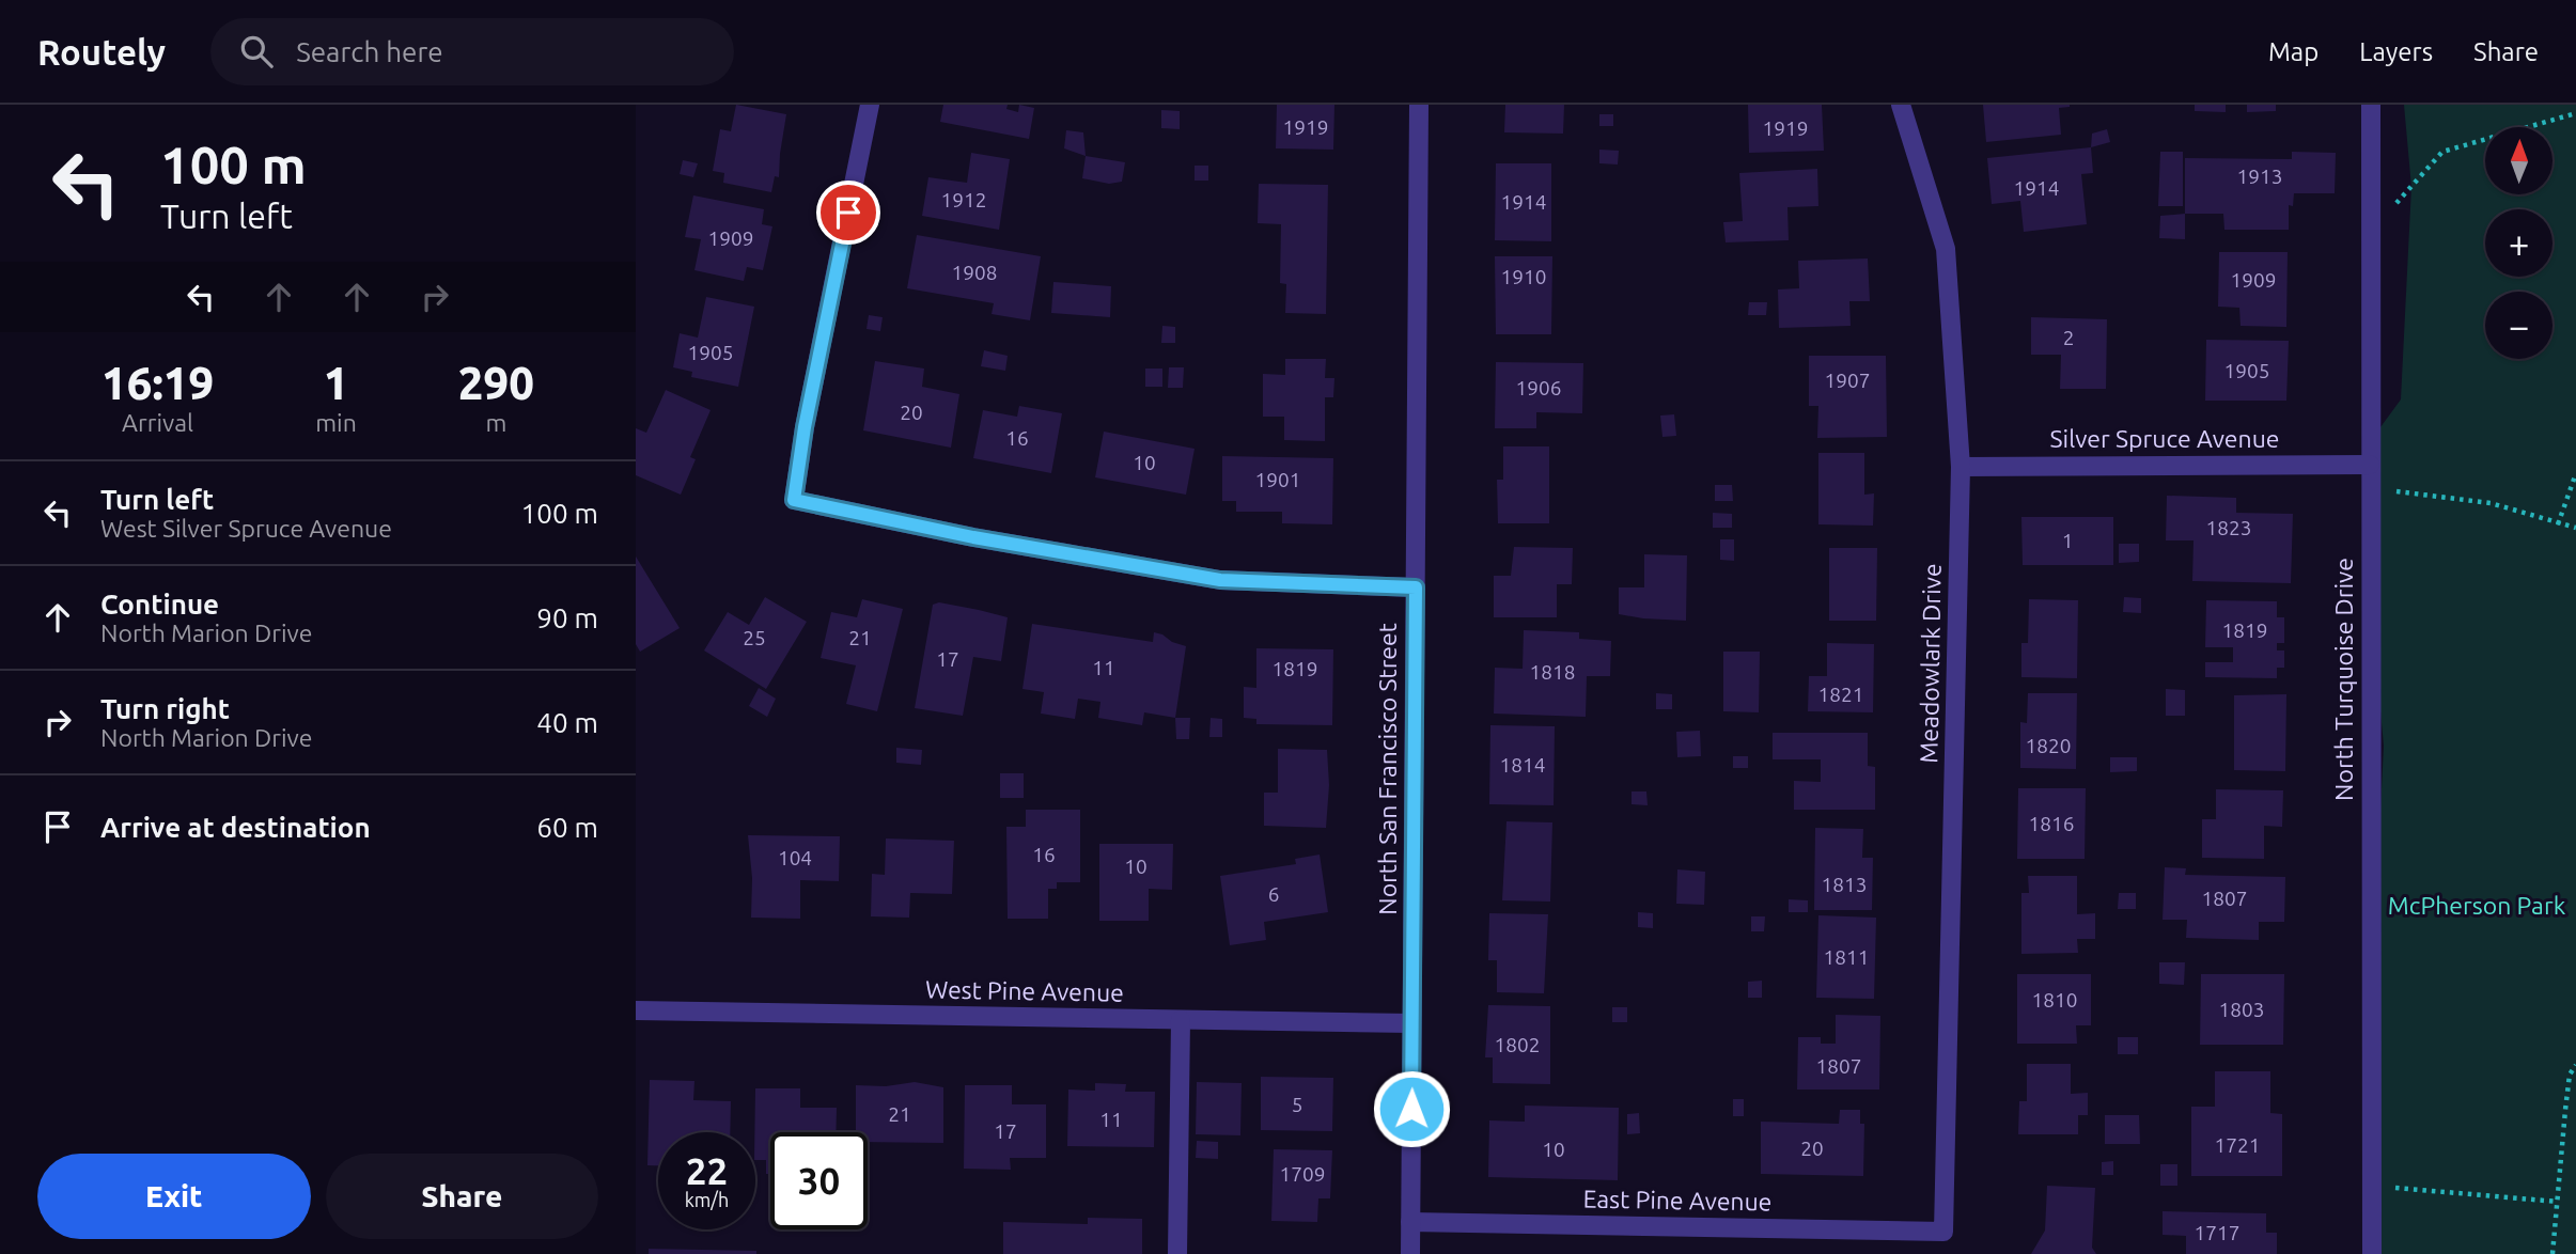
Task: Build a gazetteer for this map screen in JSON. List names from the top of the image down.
{
  "streets": {
    "street": [
      "Silver Spruce Avenue",
      "Meadowlark Drive",
      "North Turquoise Drive",
      "North San Francisco Street",
      "West Pine Avenue",
      "East Pine Avenue"
    ]
  },
  "crossings": [
    ["Silver Spruce Avenue", "Meadowlark Drive"],
    ["Silver Spruce Avenue", "North Turquoise Drive"],
    ["Meadowlark Drive", "East Pine Avenue"],
    ["North San Francisco Street", "West Pine Avenue"],
    ["North San Francisco Street", "East Pine Avenue"]
  ],
  "parks": ["McPherson Park"],
  "house_numbers": [
    "1919",
    "1919",
    "1913",
    "1914",
    "1912",
    "1914",
    "1909",
    "1908",
    "1910",
    "1909",
    "2",
    "1905",
    "1905",
    "1907",
    "1906",
    "20",
    "16",
    "10",
    "1901",
    "1823",
    "1",
    "1819",
    "25",
    "21",
    "17",
    "11",
    "1819",
    "1818",
    "1821",
    "1820",
    "1814",
    "1816",
    "16",
    "104",
    "10",
    "1813",
    "6",
    "1807",
    "1811",
    "1810",
    "1803",
    "1802",
    "1807",
    "5",
    "21",
    "11",
    "17",
    "1721",
    "20",
    "10",
    "1709",
    "1717"
  ],
  "north": "top",
  "page": {
    "header": "Routely",
    "search": "Search here",
    "nav": ["Map", "Layers", "Share"],
    "turn": ["100 m", "Turn left"],
    "map_buttons": ["+", "−"],
    "eta": [
      "16:19",
      "Arrival",
      "1",
      "min",
      "290",
      "m"
    ],
    "list": [
      {
        "name": "Turn left",
        "note": "West Silver Spruce Avenue",
        "value": "100 m"
      },
      {
        "name": "Continue",
        "note": "North Marion Drive",
        "value": "90 m"
      },
      {
        "name": "Turn right",
        "note": "North Marion Drive",
        "value": "40 m"
      },
      {
        "name": "Arrive at destination",
        "value": "60 m"
      }
    ],
    "speed": "22 km/h",
    "limit": "30",
    "buttons": ["Exit", "Share"]
  }
}
